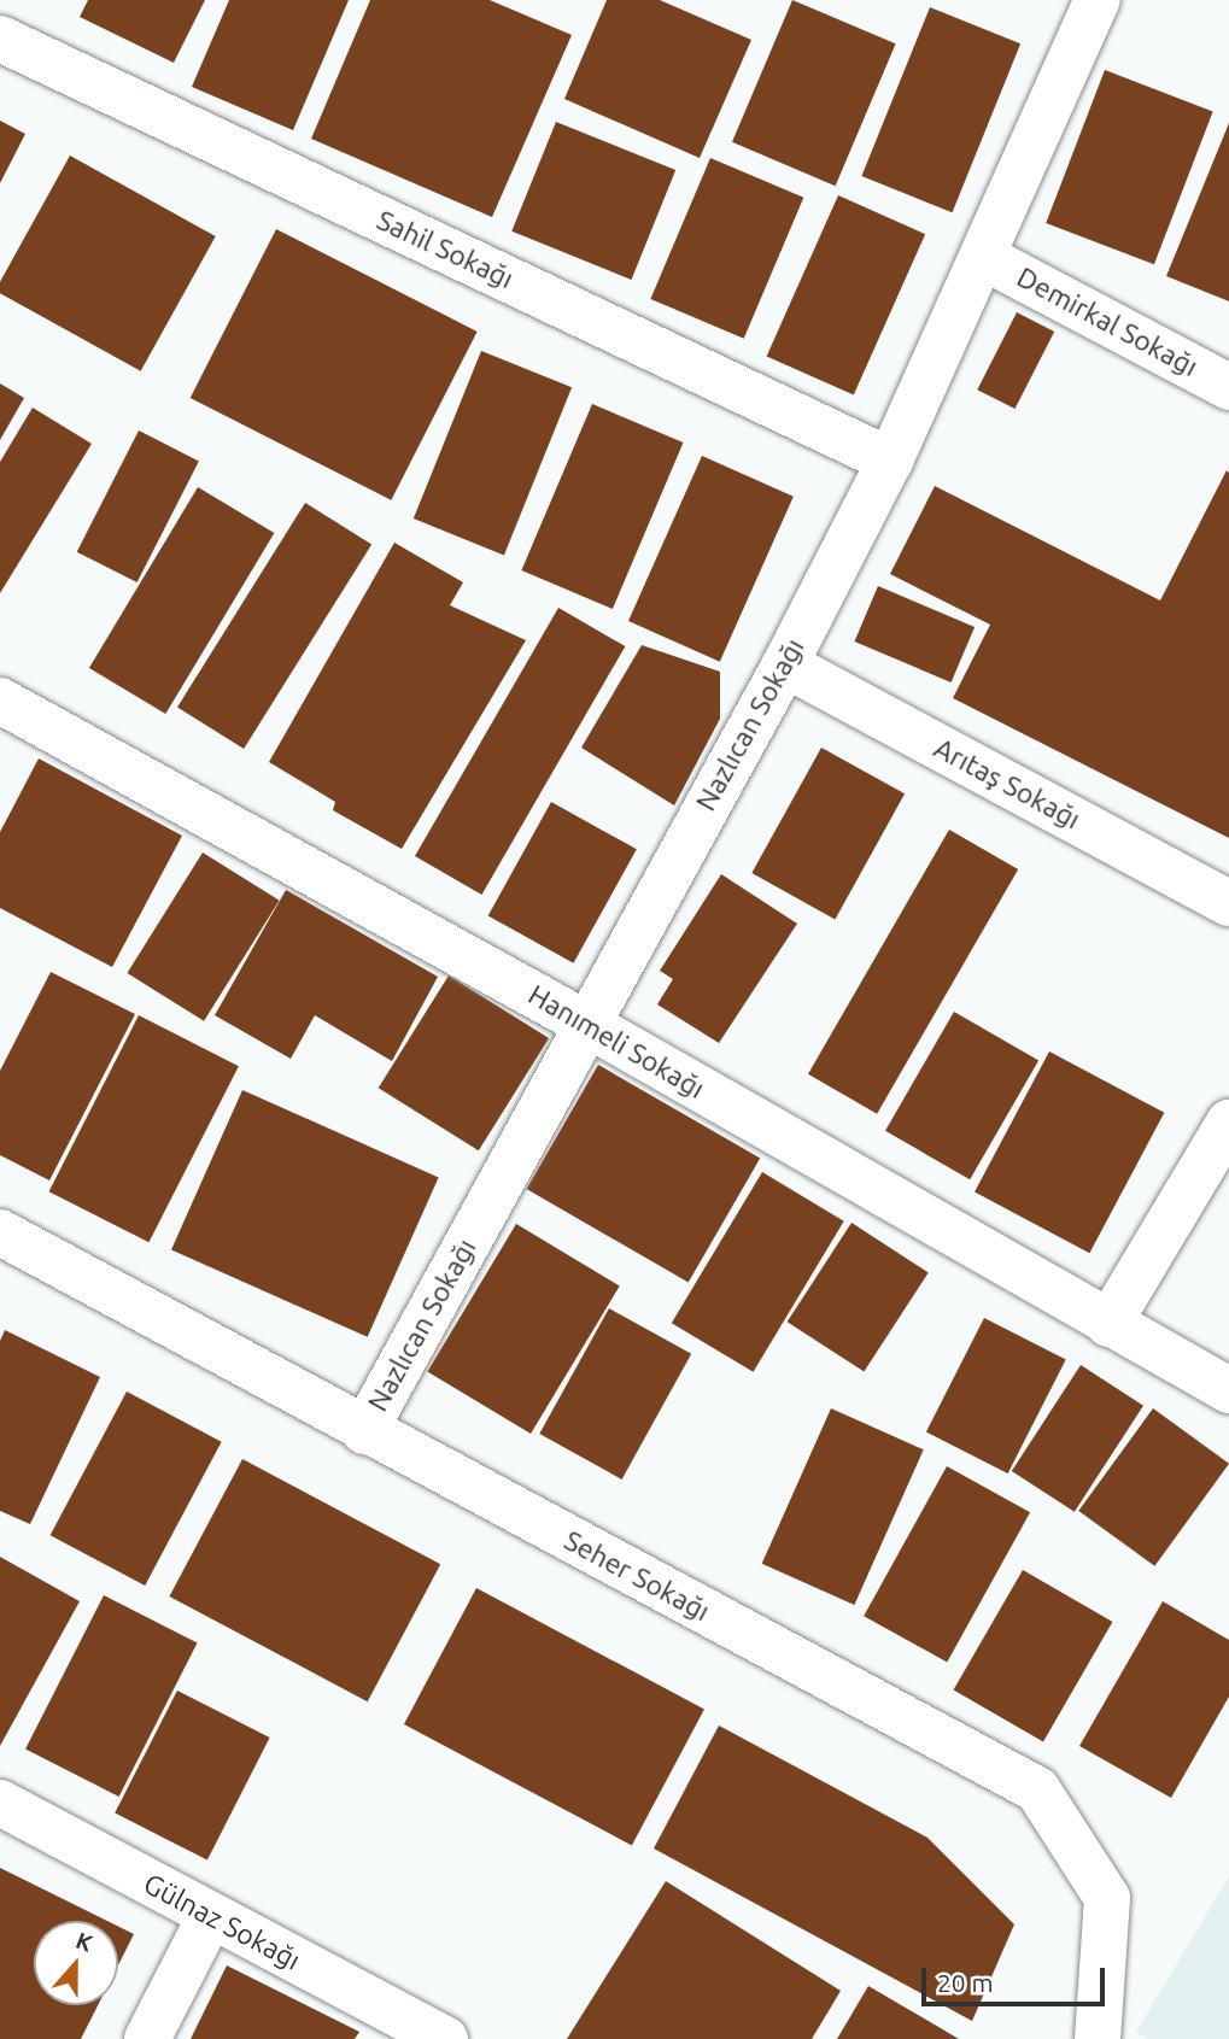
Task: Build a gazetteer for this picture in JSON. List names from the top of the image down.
{
  "streets": {
    "street": [
      "Sahil Sokağı",
      "Demirkal Sokağı",
      "Nazlıcan Sokağı",
      "Arıtaş Sokağı",
      "Hanımeli Sokağı",
      "Seher Sokağı",
      "Gülnaz Sokağı"
    ]
  },
  "crossings": [
    ["Sahil Sokağı", "Nazlıcan Sokağı"],
    ["Demirkal Sokağı", "Nazlıcan Sokağı"],
    ["Nazlıcan Sokağı", "Arıtaş Sokağı"],
    ["Nazlıcan Sokağı", "Hanımeli Sokağı"],
    ["Nazlıcan Sokağı", "Seher Sokağı"]
  ],
  "scale_bar": "20 m",
  "north": "top"
}
